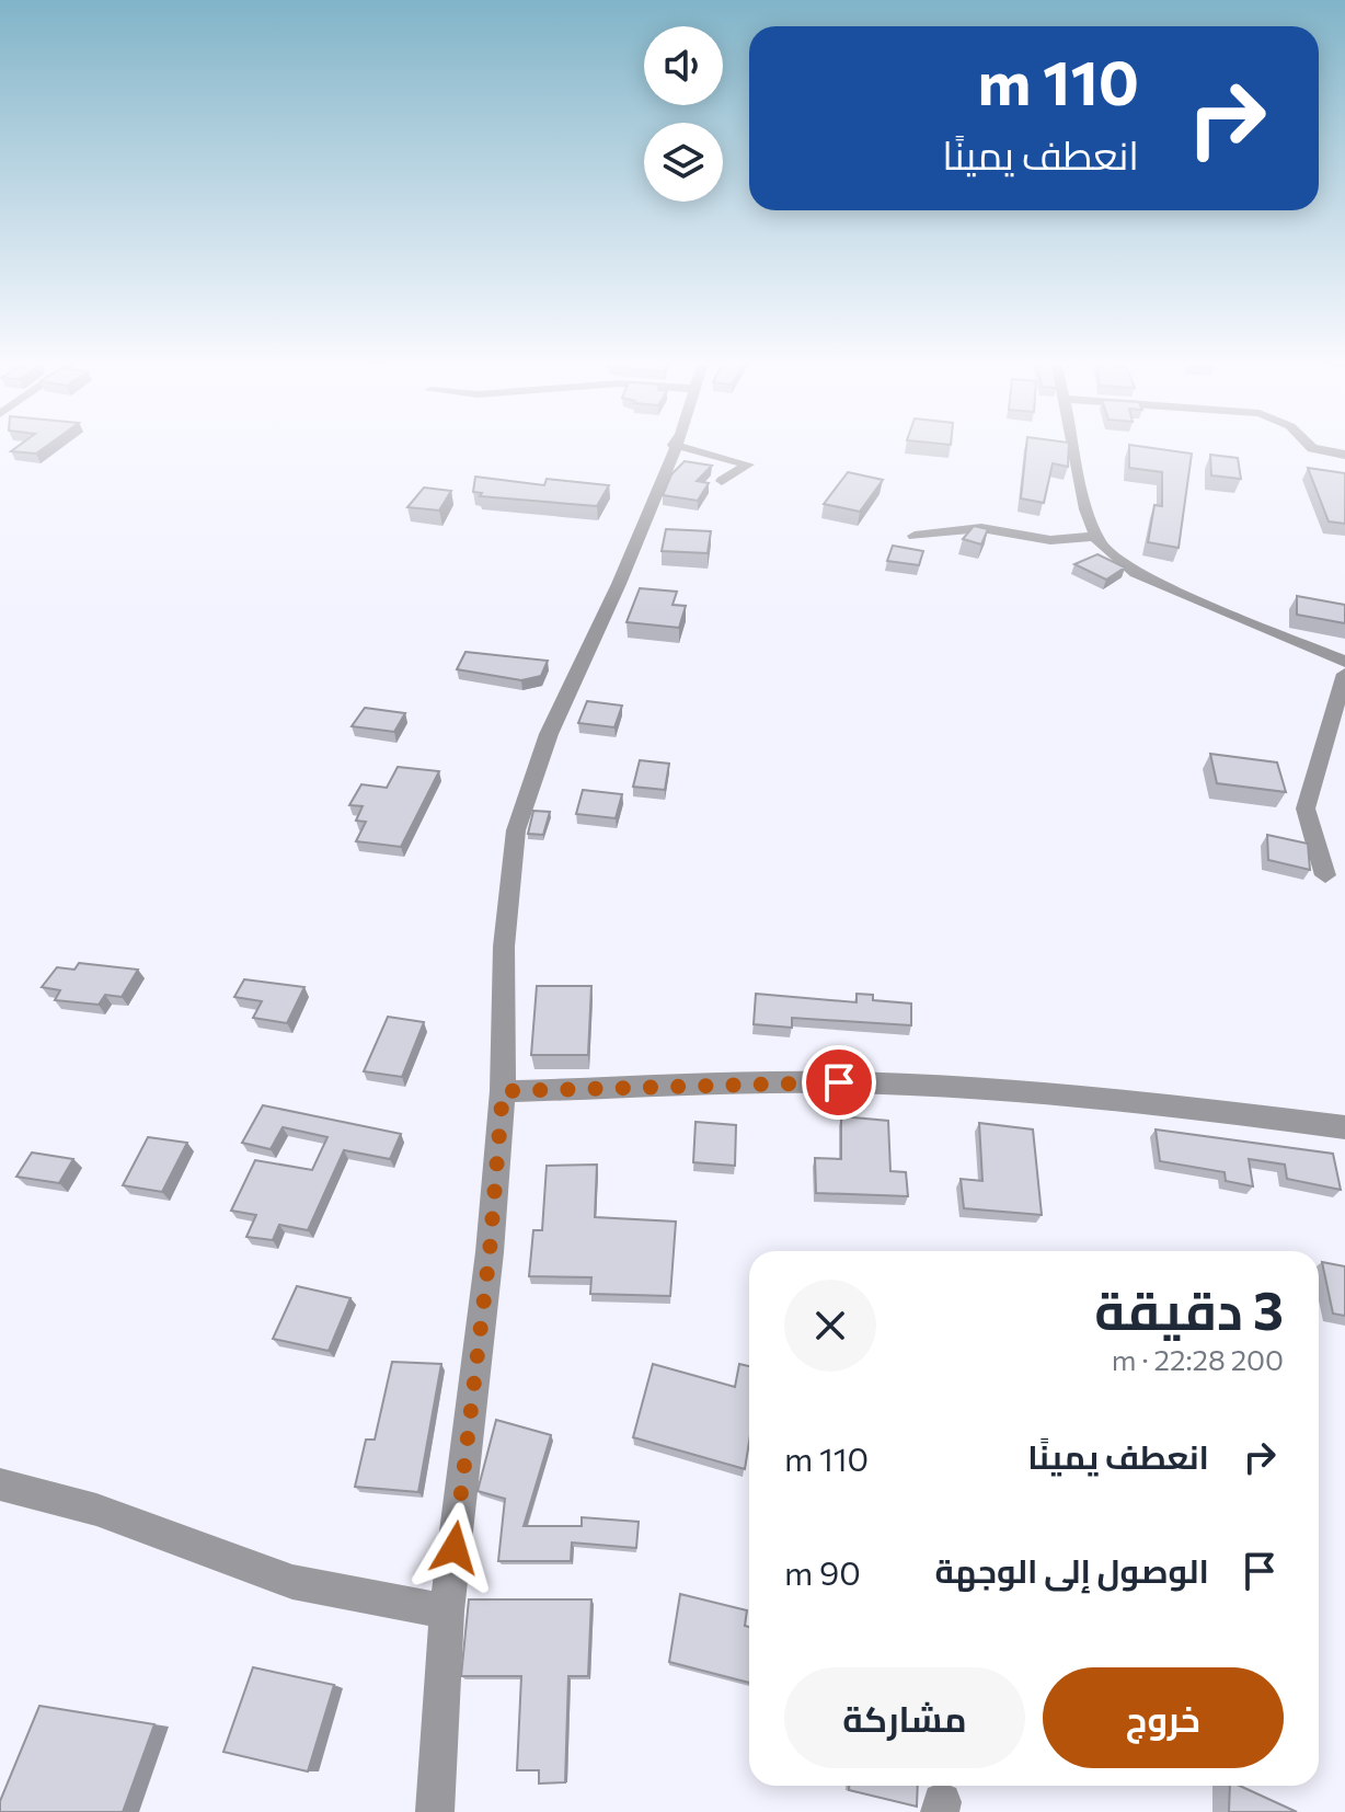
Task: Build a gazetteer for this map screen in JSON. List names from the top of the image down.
{
  "page": {
    "turn": ["110 m", "انعطف يمينًا"],
    "heading": ["3 دقيقة", "200 m · 22:28"],
    "list": [
      {
        "name": "انعطف يمينًا",
        "value": "110 m"
      },
      {
        "name": "الوصول إلى الوجهة",
        "value": "90 m"
      }
    ],
    "buttons": ["خروج", "مشاركة"]
  }
}
